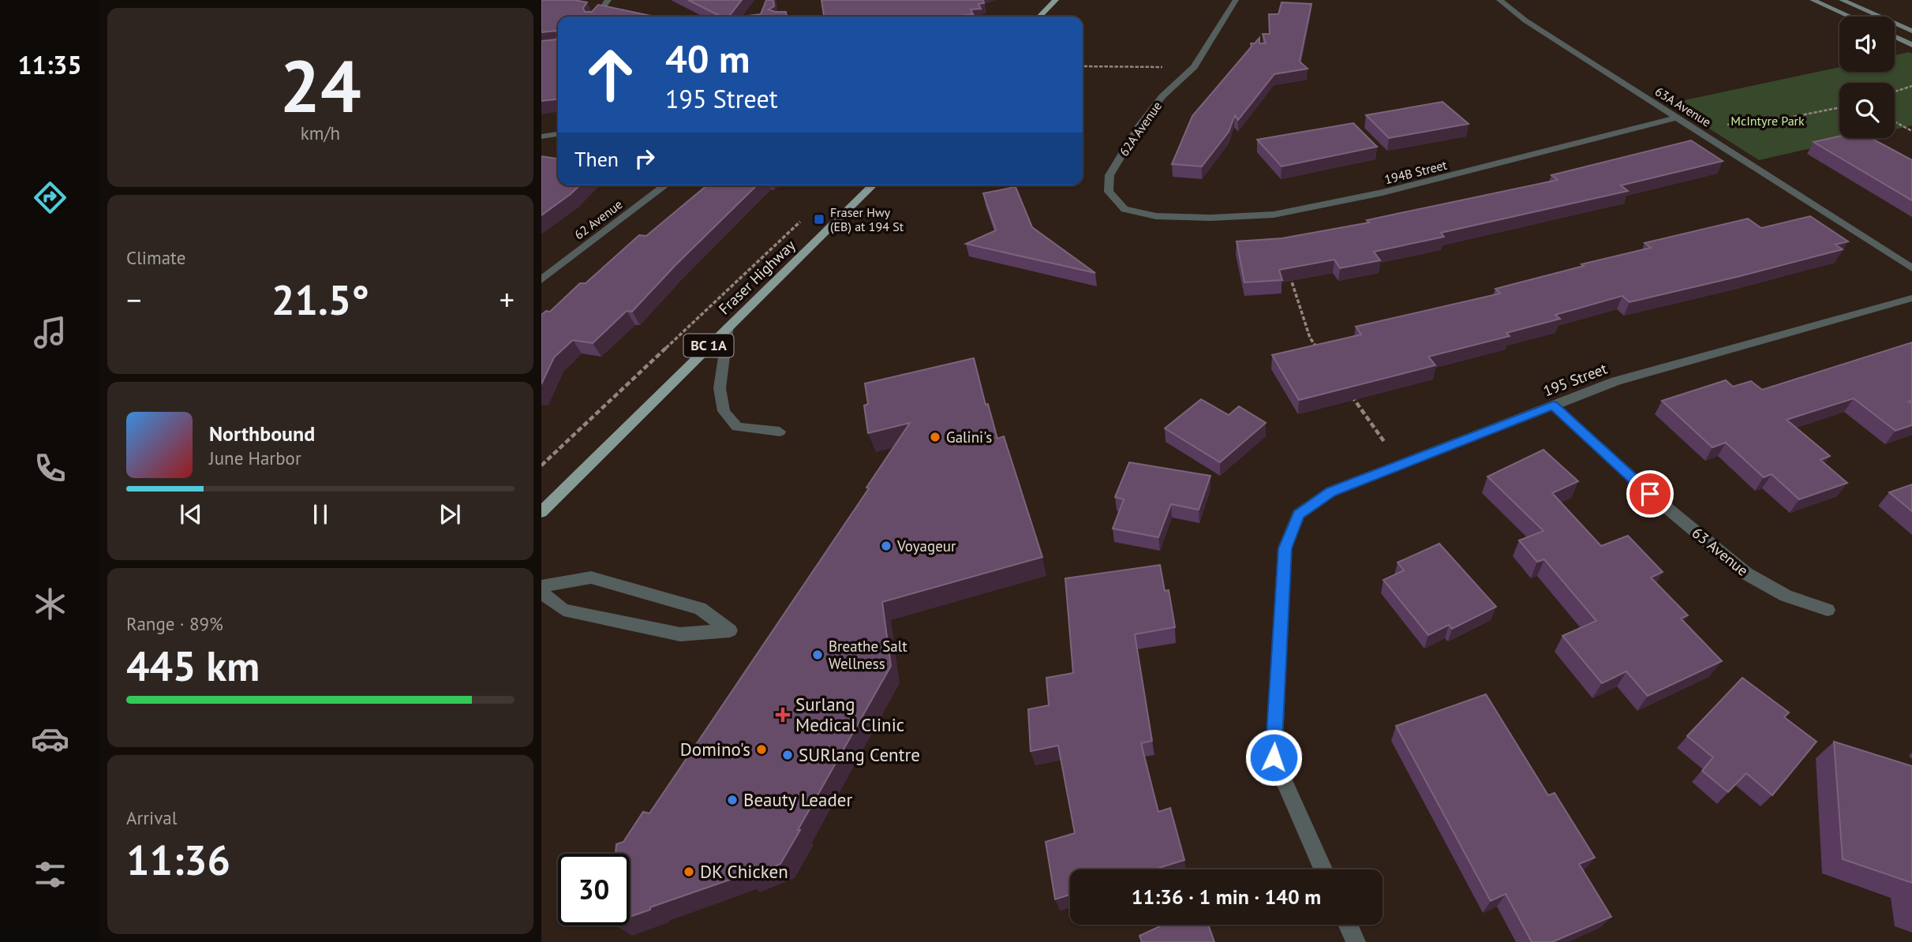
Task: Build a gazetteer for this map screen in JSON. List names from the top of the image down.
{
  "streets": {
    "main road": ["Fraser Highway", "BC 1A"],
    "street": [
      "63A Avenue",
      "62A Avenue",
      "194B Street",
      "62 Avenue",
      "195 Street",
      "63 Avenue"
    ]
  },
  "crossings": [
    ["63A Avenue", "194B Street"],
    ["62A Avenue", "194B Street"],
    ["195 Street", "63 Avenue"]
  ],
  "parks": ["McIntyre Park"],
  "places": {
    "transit": ["Fraser Hwy (EB) at 194 St"],
    "other": [
      "Galini's",
      "Voyageur",
      "Breathe Salt Wellness",
      "Domino's",
      "SURlang Centre",
      "Beauty Leader",
      "DK Chicken"
    ],
    "health": ["Surlang Medical Clinic"]
  },
  "page": {
    "tabs": "11:35",
    "tile": [
      ["24", "km/h"],
      "Climate",
      ["Range · 89%", "445 km"],
      ["Arrival", "11:36"]
    ],
    "turn": ["40 m", "195 Street"],
    "then": "Then",
    "heat": ["−", "21.5°", "+"],
    "song": ["Northbound", "June Harbor"],
    "limit": "30",
    "trip": "11:36 · 1 min · 140 m"
  }
}
